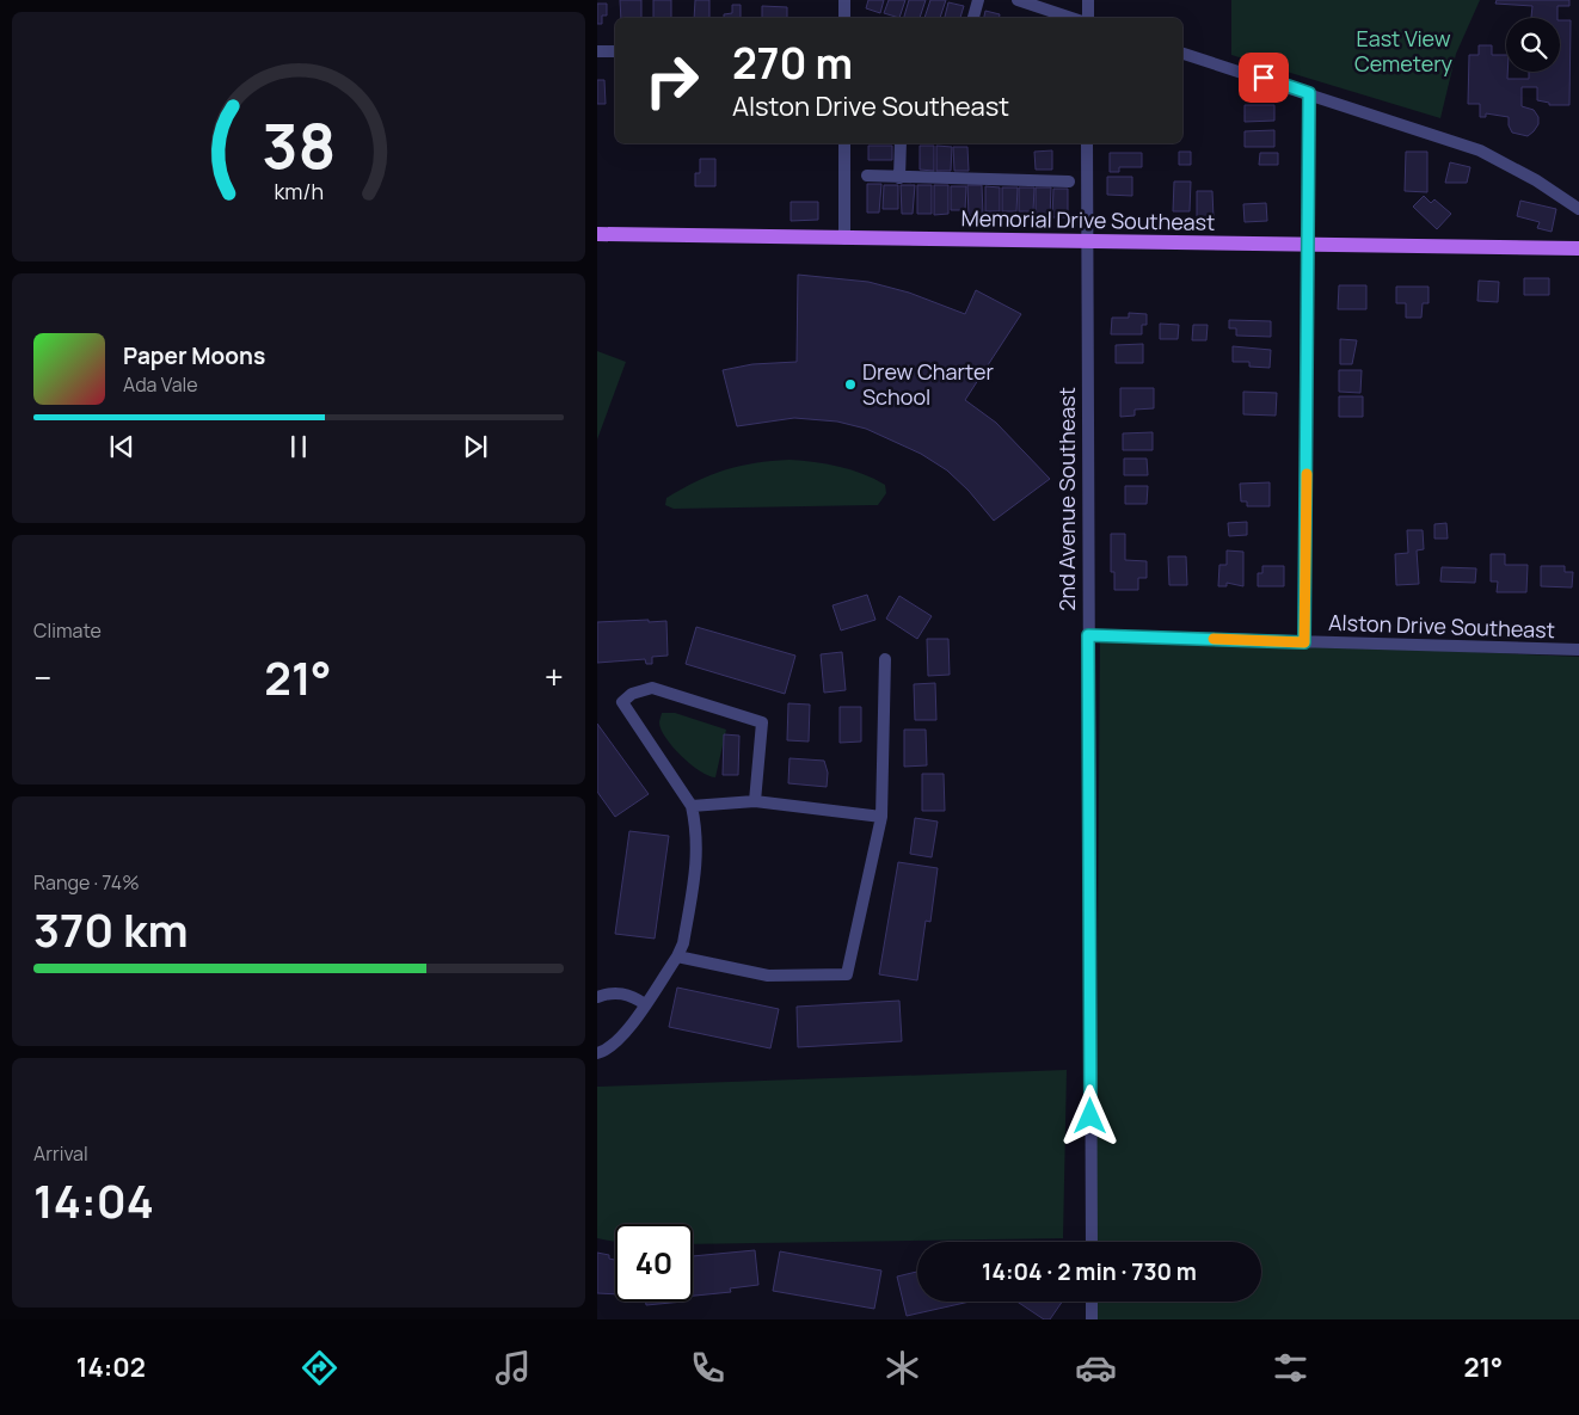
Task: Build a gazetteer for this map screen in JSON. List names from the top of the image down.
{
  "streets": {
    "main road": ["Memorial Drive Southeast"],
    "street": ["2nd Avenue Southeast", "Alston Drive Southeast"]
  },
  "crossings": [
    ["Memorial Drive Southeast", "2nd Avenue Southeast"],
    ["2nd Avenue Southeast", "Alston Drive Southeast"]
  ],
  "parks": ["East View Cemetery"],
  "places": ["Drew Charter School"],
  "page": {
    "turn": ["270 m", "Alston Drive Southeast"],
    "song": ["Paper Moons", "Ada Vale"],
    "tile": [
      "Climate",
      ["Range · 74%", "370 km"],
      ["Arrival", "14:04"]
    ],
    "heat": ["−", "21°", "+"],
    "limit": "40",
    "trip": "14:04 · 2 min · 730 m",
    "tabs": ["14:02", "21°"],
    "gauge": ["38", "km/h"]
  }
}
